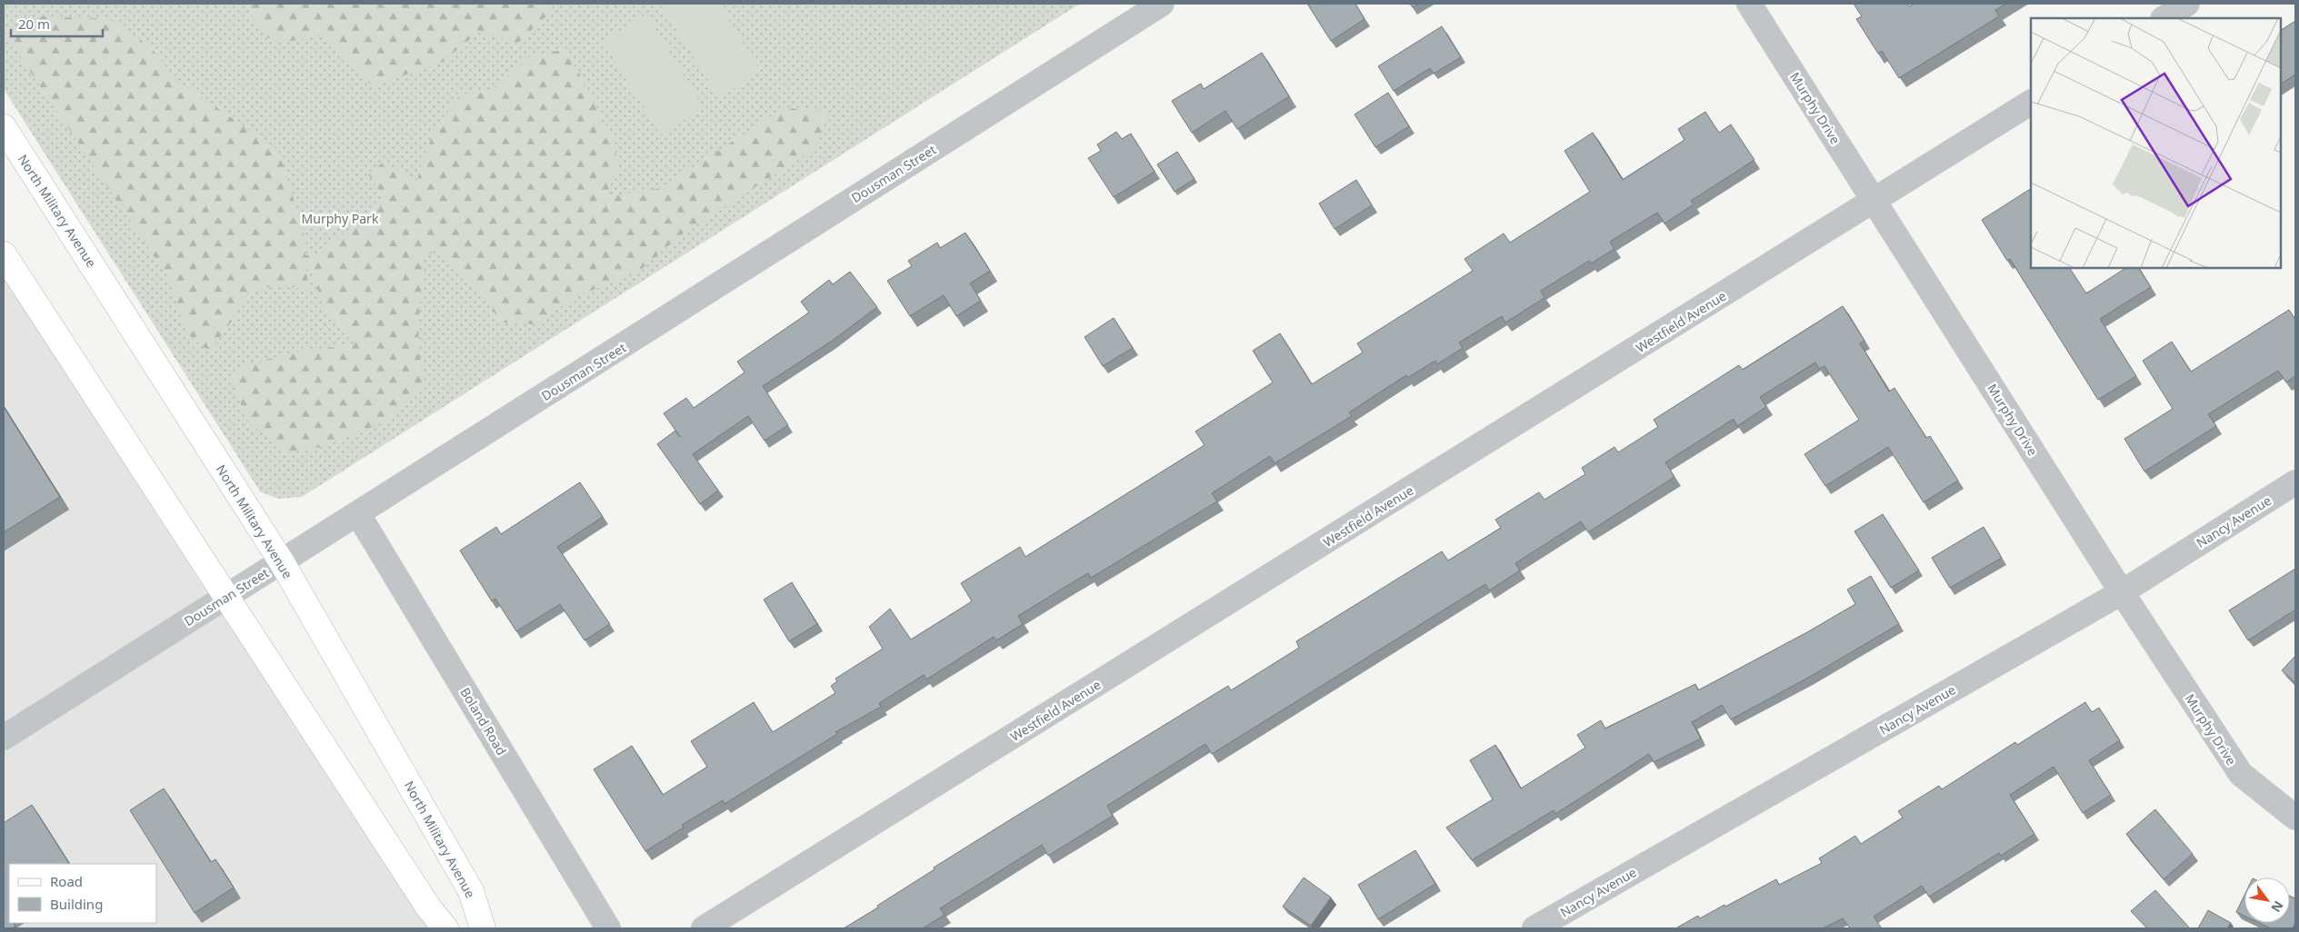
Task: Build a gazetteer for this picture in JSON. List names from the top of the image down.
{
  "streets": {
    "main road": ["North Military Avenue"],
    "street": [
      "Murphy Drive",
      "Dousman Street",
      "Westfield Avenue",
      "Nancy Avenue",
      "Boland Road"
    ]
  },
  "crossings": [
    ["Murphy Drive", "Westfield Avenue"],
    ["Murphy Drive", "Nancy Avenue"],
    ["Dousman Street", "North Military Avenue"],
    ["Dousman Street", "Boland Road"]
  ],
  "parks": ["Murphy Park"],
  "legend": ["Road", "Building"],
  "scale_bar": "20 m",
  "north": "bottom right"
}
